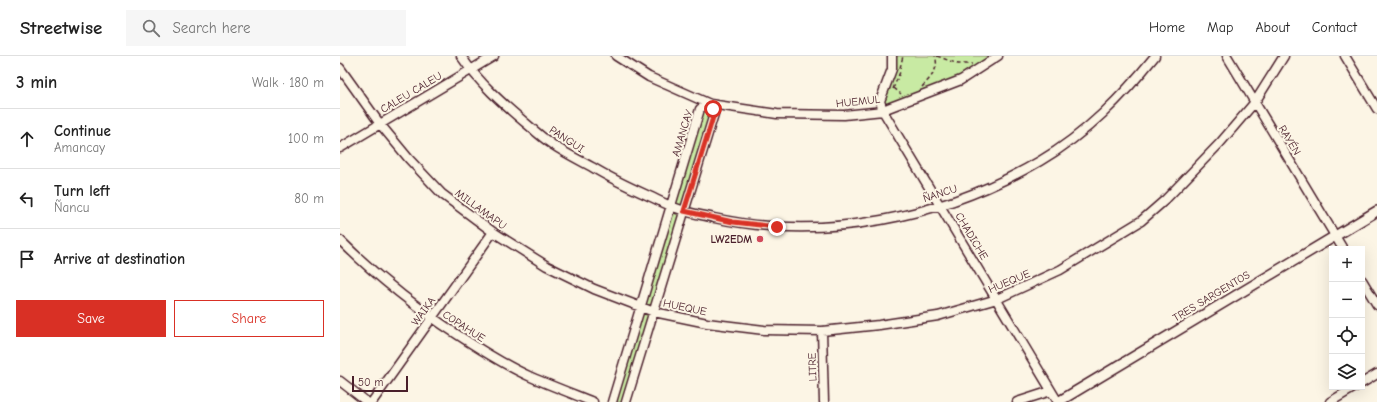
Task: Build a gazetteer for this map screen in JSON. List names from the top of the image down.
{
  "streets": {
    "street": [
      "CALEU CALEU",
      "HUEMUL",
      "AMANCAY",
      "PANGUI",
      "RAYÉN",
      "ÑANCU",
      "MILLAMAPU",
      "CHADICHE",
      "HUEQUE",
      "TRES SARGENTOS",
      "WAIKA",
      "COPAHUE",
      "LITRE"
    ]
  },
  "crossings": [
    ["CALEU CALEU", "PANGUI"],
    ["CALEU CALEU", "MILLAMAPU"],
    ["HUEMUL", "AMANCAY"],
    ["HUEMUL", "CHADICHE"],
    ["AMANCAY", "PANGUI"],
    ["AMANCAY", "ÑANCU"],
    ["AMANCAY", "MILLAMAPU"],
    ["AMANCAY", "HUEQUE"],
    ["PANGUI", "ÑANCU"],
    ["RAYÉN", "HUEQUE"],
    ["RAYÉN", "TRES SARGENTOS"],
    ["ÑANCU", "CHADICHE"],
    ["MILLAMAPU", "HUEQUE"],
    ["MILLAMAPU", "WAIKA"],
    ["CHADICHE", "HUEQUE"],
    ["CHADICHE", "TRES SARGENTOS"],
    ["HUEQUE", "LITRE"],
    ["WAIKA", "COPAHUE"]
  ],
  "places": ["LW2EDM"],
  "scale_bar": "50 m",
  "page": {
    "header": "Streetwise",
    "search": "Search here",
    "nav": [
      "Home",
      "Map",
      "About",
      "Contact"
    ],
    "heading": ["3 min", "Walk · 180 m"],
    "list": [
      ["Continue", "Amancay", "100 m"],
      ["Turn left", "Ñancu", "80 m"],
      "Arrive at destination"
    ],
    "map_buttons": ["+", "−"],
    "buttons": ["Save", "Share"],
    "scale": "50 m"
  }
}
